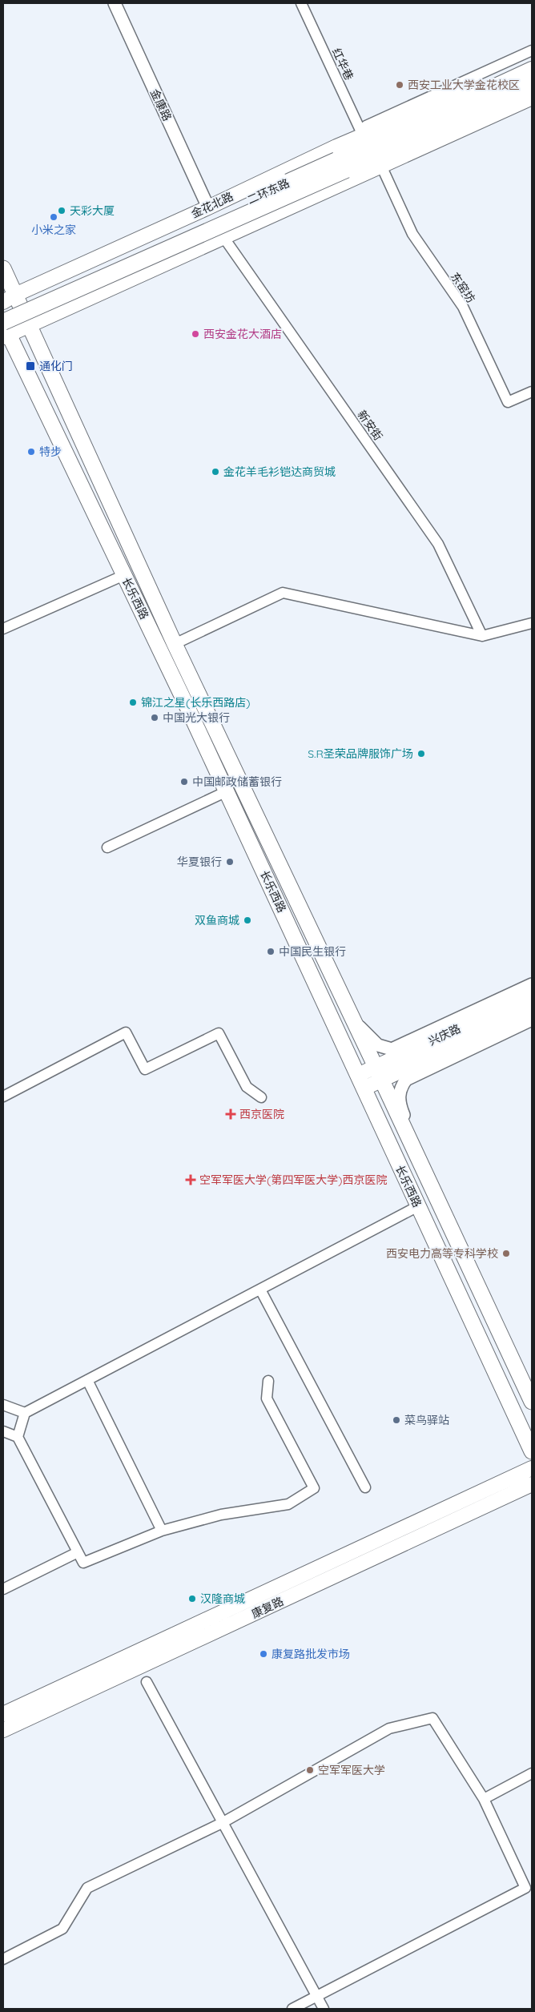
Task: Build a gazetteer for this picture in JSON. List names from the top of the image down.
{
  "streets": {
    "highway": ["二环东路"],
    "main road": [
      "金花北路",
      "长乐西路",
      "兴庆路",
      "康复路"
    ],
    "street": [
      "红华巷",
      "金康路",
      "东窑坊",
      "新安街"
    ]
  },
  "crossings": [
    ["红华巷", "金花北路"],
    ["金康路", "金花北路"],
    ["二环东路", "长乐西路"],
    ["金花北路", "长乐西路"],
    ["长乐西路", "兴庆路"]
  ],
  "places": {
    "other": [
      "西安工业大学金花校区",
      "天彩大厦",
      "小米之家",
      "西安金花大酒店",
      "特步",
      "金花羊毛衫铠达商贸城",
      "锦江之星(长乐西路店)",
      "中国光大银行",
      "S.R圣荣品牌服饰广场",
      "中国邮政储蓄银行",
      "华夏银行",
      "双鱼商城",
      "中国民生银行",
      "西安电力高等专科学校",
      "菜鸟驿站",
      "汉隆商城",
      "康复路批发市场",
      "空军军医大学"
    ],
    "transit": ["通化门"],
    "health": ["西京医院", "空军军医大学(第四军医大学)西京医院"]
  }
}
